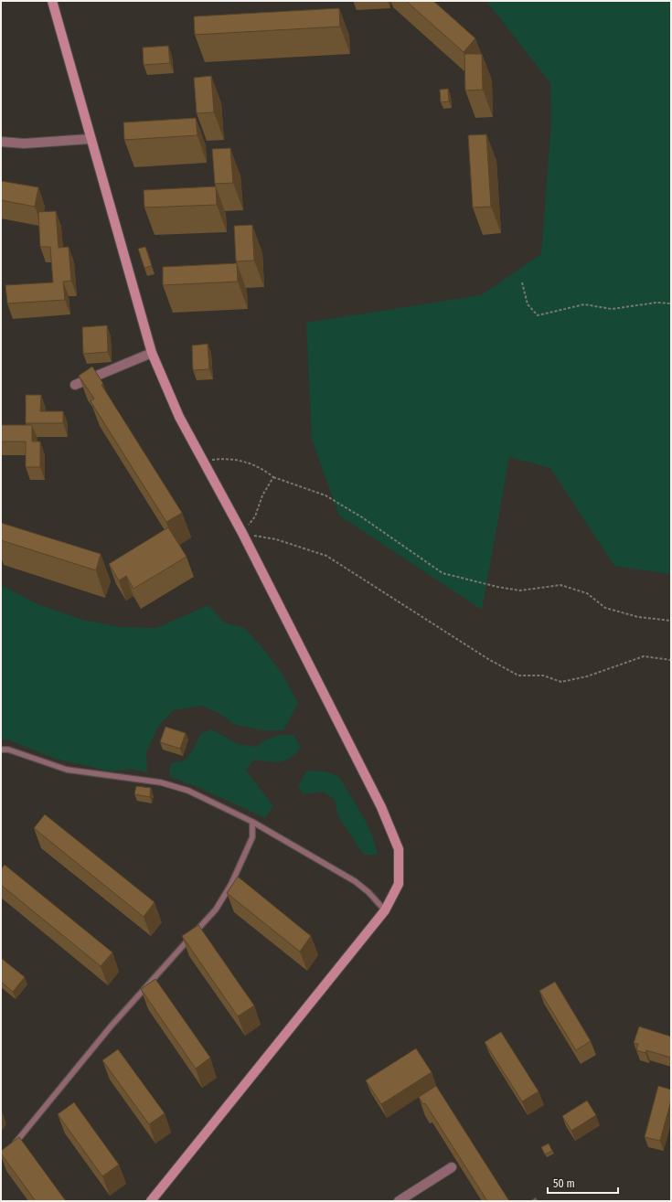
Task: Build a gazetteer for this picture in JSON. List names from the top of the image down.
{
  "scale_bar": "50 m"
}
